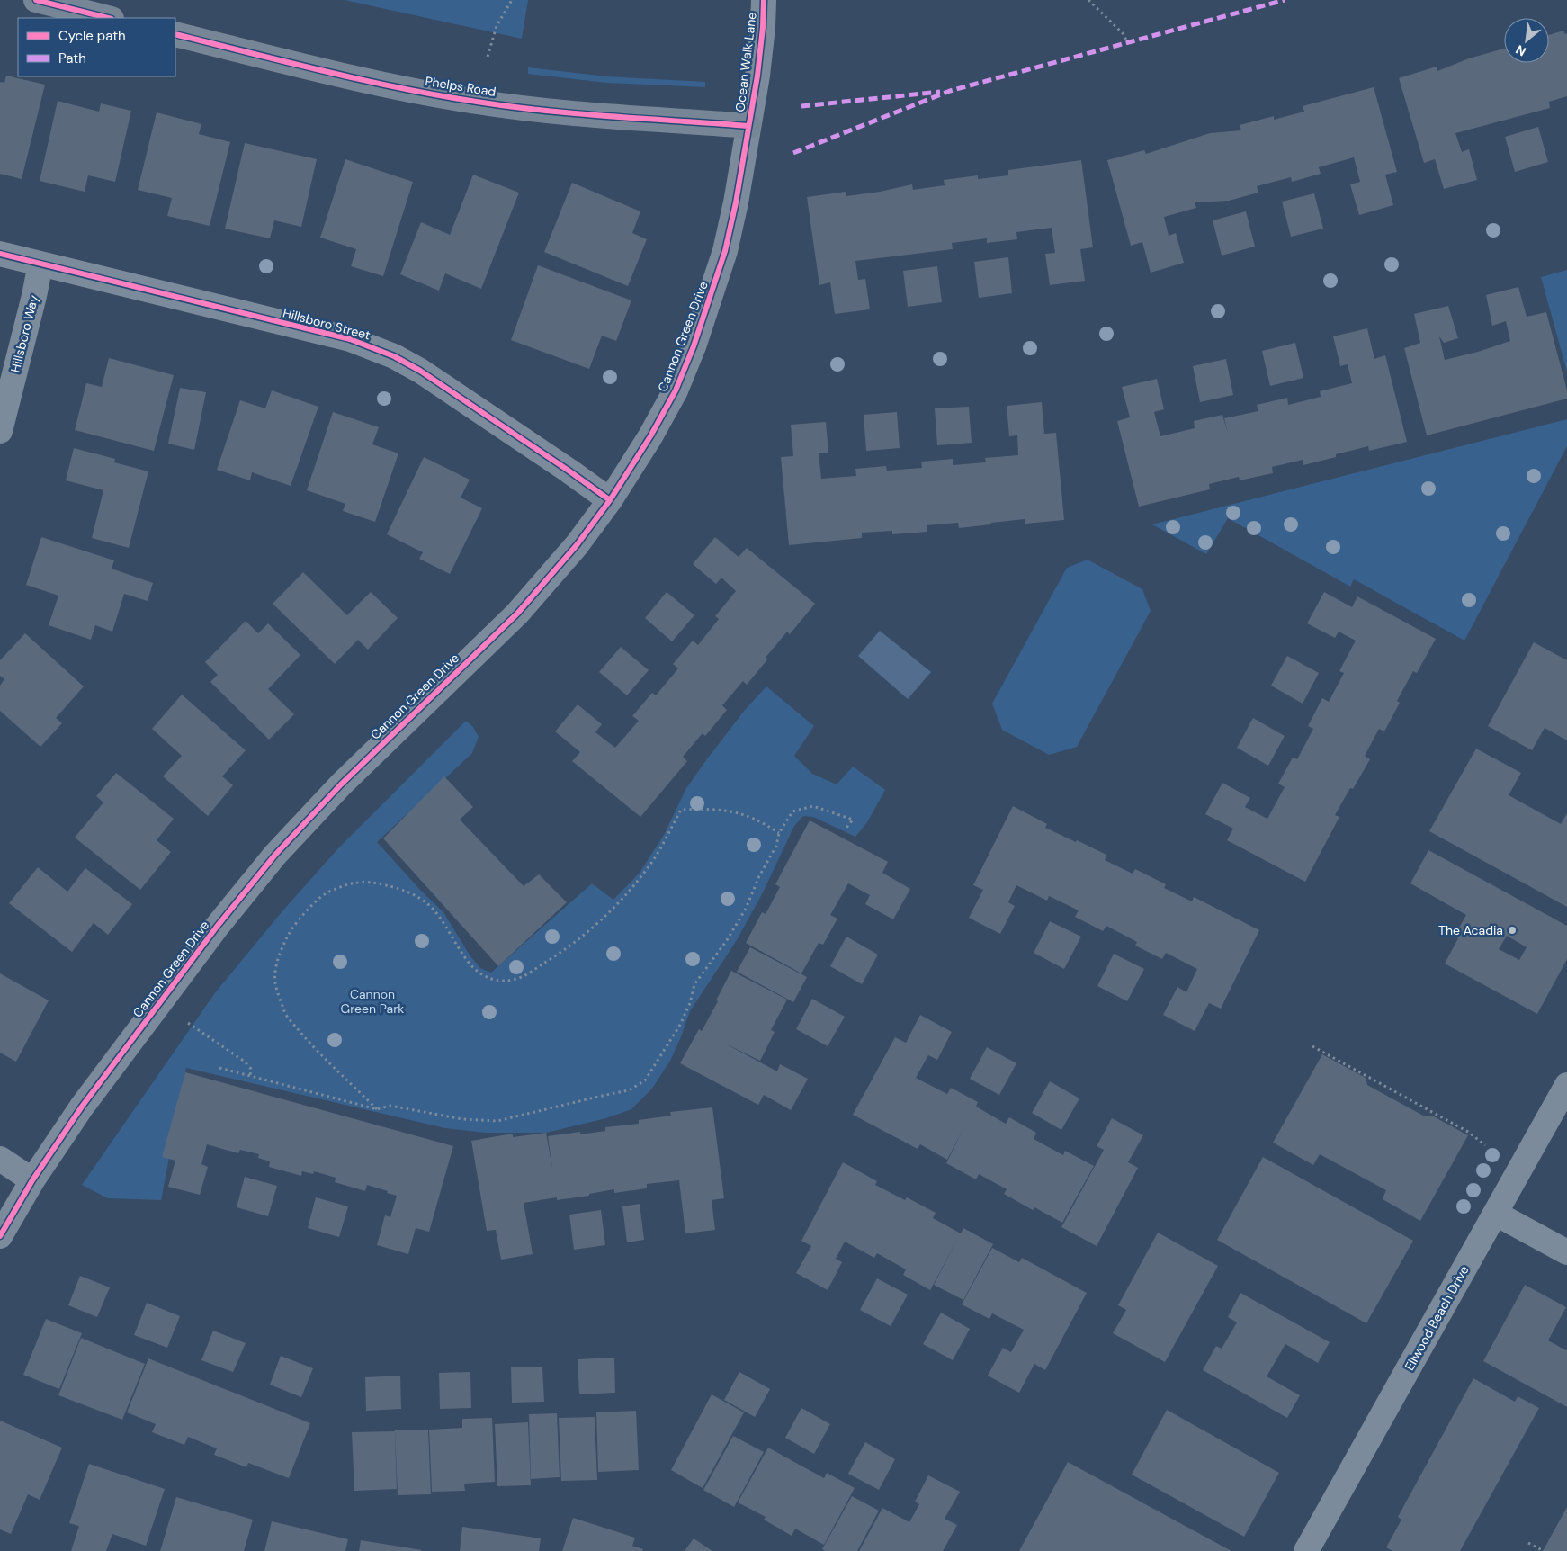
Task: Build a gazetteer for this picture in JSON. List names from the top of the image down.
{
  "streets": {
    "street": [
      "Ocean Walk Lane",
      "Phelps Road",
      "Hillsboro Street",
      "Hillsboro Way",
      "Cannon Green Drive",
      "Ellwood Beach Drive"
    ]
  },
  "crossings": [
    ["Ocean Walk Lane", "Phelps Road"],
    ["Ocean Walk Lane", "Cannon Green Drive"],
    ["Phelps Road", "Cannon Green Drive"],
    ["Hillsboro Street", "Hillsboro Way"],
    ["Hillsboro Street", "Cannon Green Drive"]
  ],
  "parks": ["Cannon Green Park"],
  "places": ["The Acadia"],
  "legend": ["Cycle path", "Path"],
  "north": "bottom left"
}
